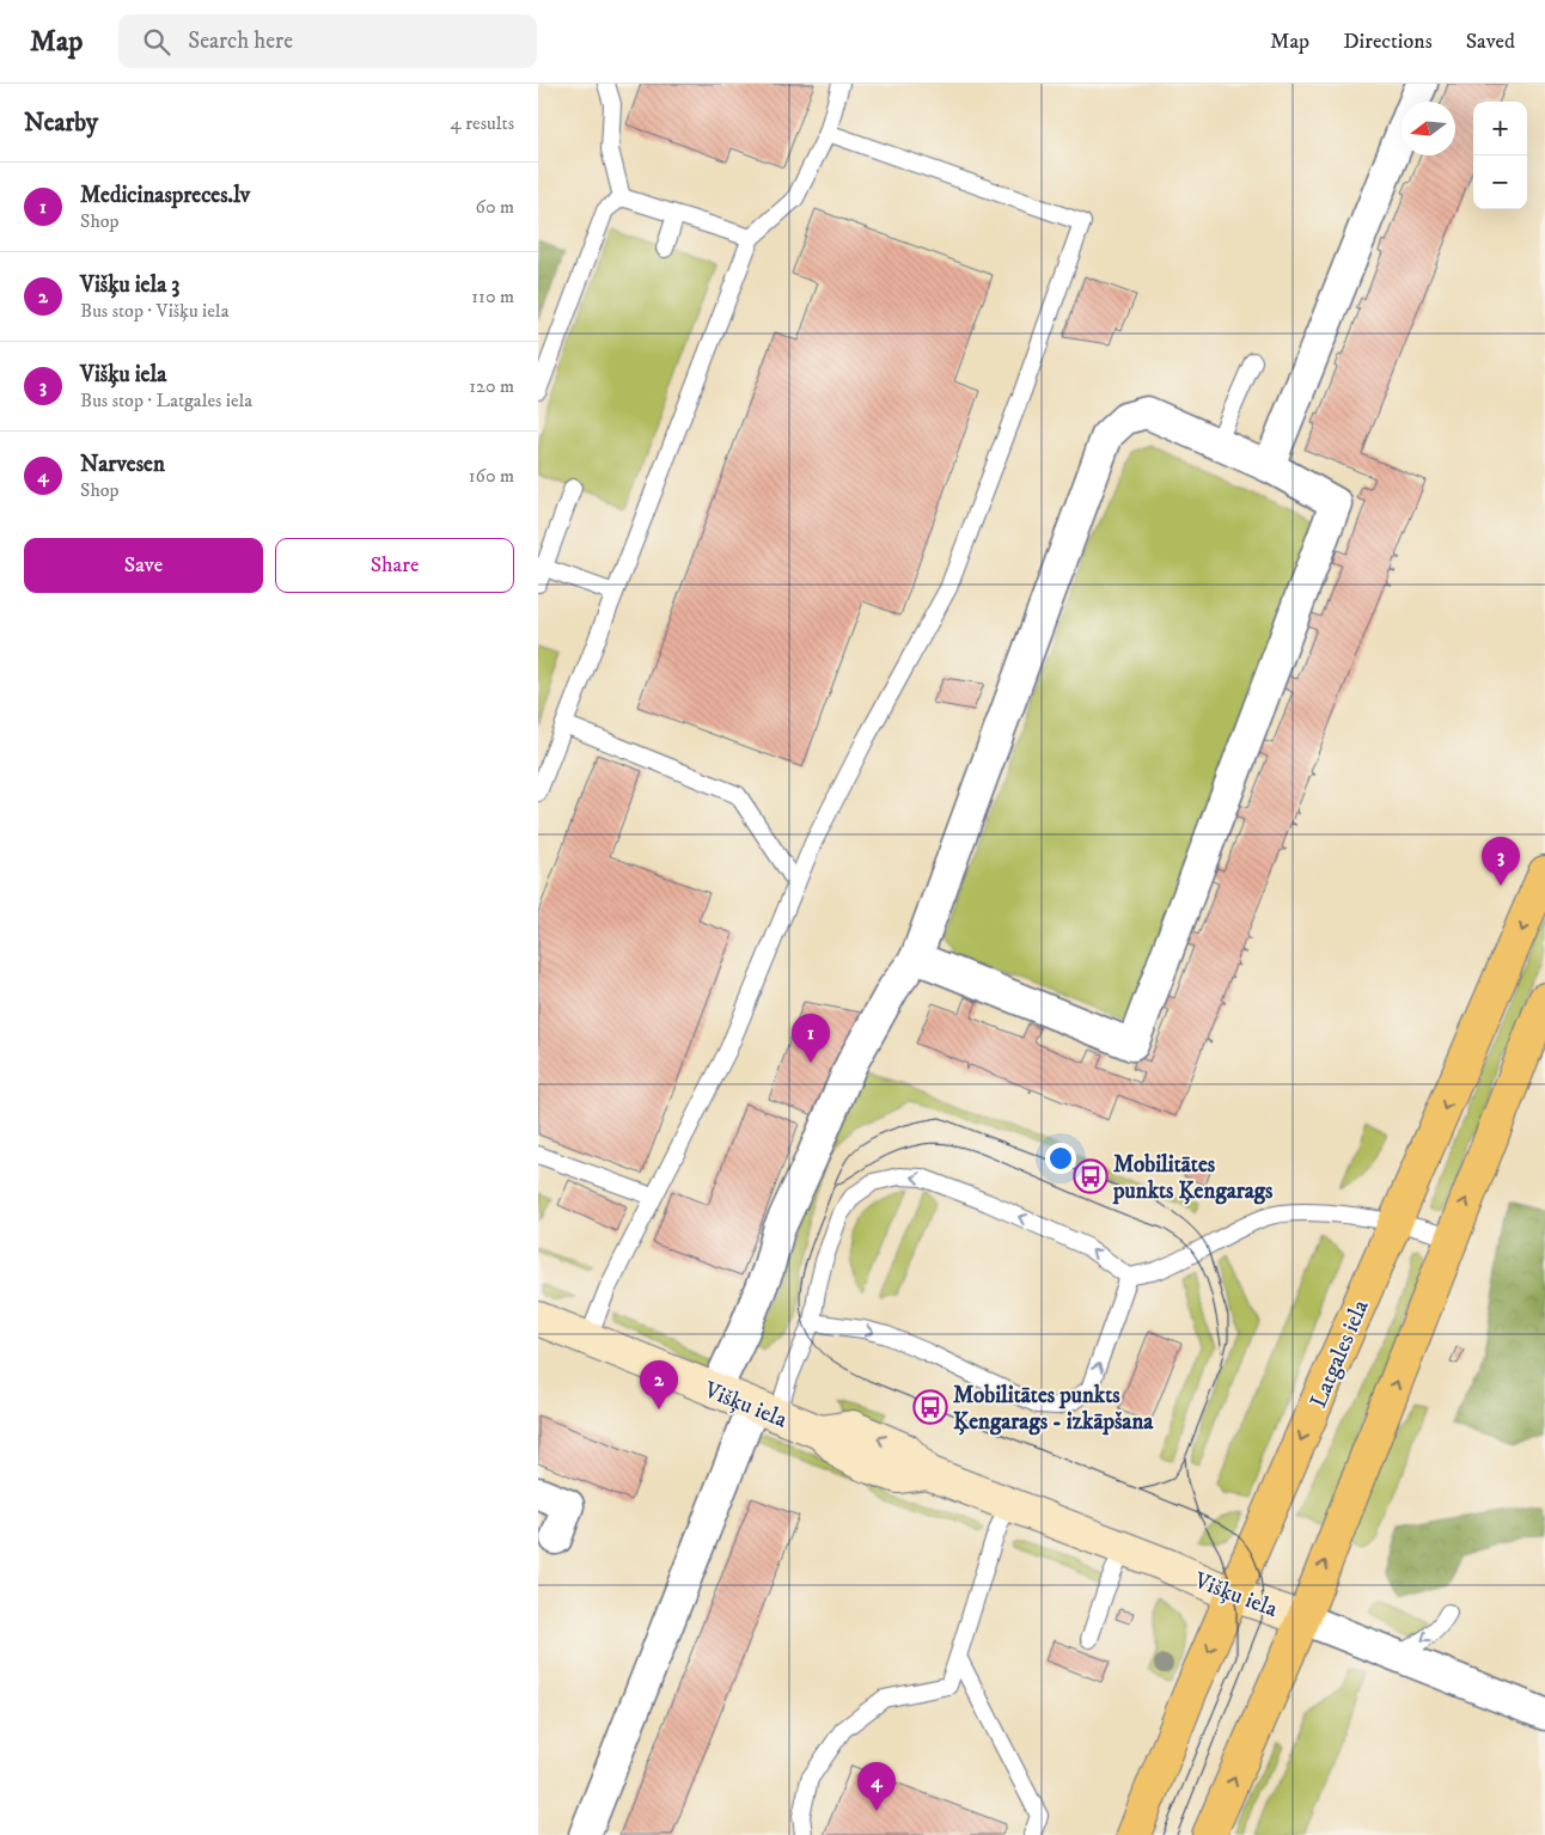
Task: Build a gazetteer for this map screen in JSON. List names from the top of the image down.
{
  "streets": {
    "highway": ["Latgales iela"],
    "street": ["Višķu iela"]
  },
  "crossings": [
    ["Latgales iela", "Višķu iela"]
  ],
  "places": {
    "bus stop": ["Mobilitātes punkts Ķengarags", "Mobilitātes punkts Ķengarags - izkāpšana"]
  },
  "north": "left",
  "page": {
    "header": "Map",
    "search": "Search here",
    "nav": ["Map", "Directions", "Saved"],
    "heading": ["Nearby", "4 results"],
    "map_buttons": ["+", "−"],
    "list": [
      {
        "mark": "1",
        "name": "Medicinaspreces.lv",
        "note": "Shop",
        "value": "60 m"
      },
      {
        "mark": "2",
        "name": "Višķu iela 3",
        "note": "Bus stop · Višķu iela",
        "value": "110 m"
      },
      {
        "mark": "3",
        "name": "Višķu iela",
        "note": "Bus stop · Latgales iela",
        "value": "120 m"
      },
      {
        "mark": "4",
        "name": "Narvesen",
        "note": "Shop",
        "value": "160 m"
      }
    ],
    "buttons": ["Save", "Share"],
    "pins": [
      "3",
      "1",
      "2",
      "4"
    ]
  }
}
